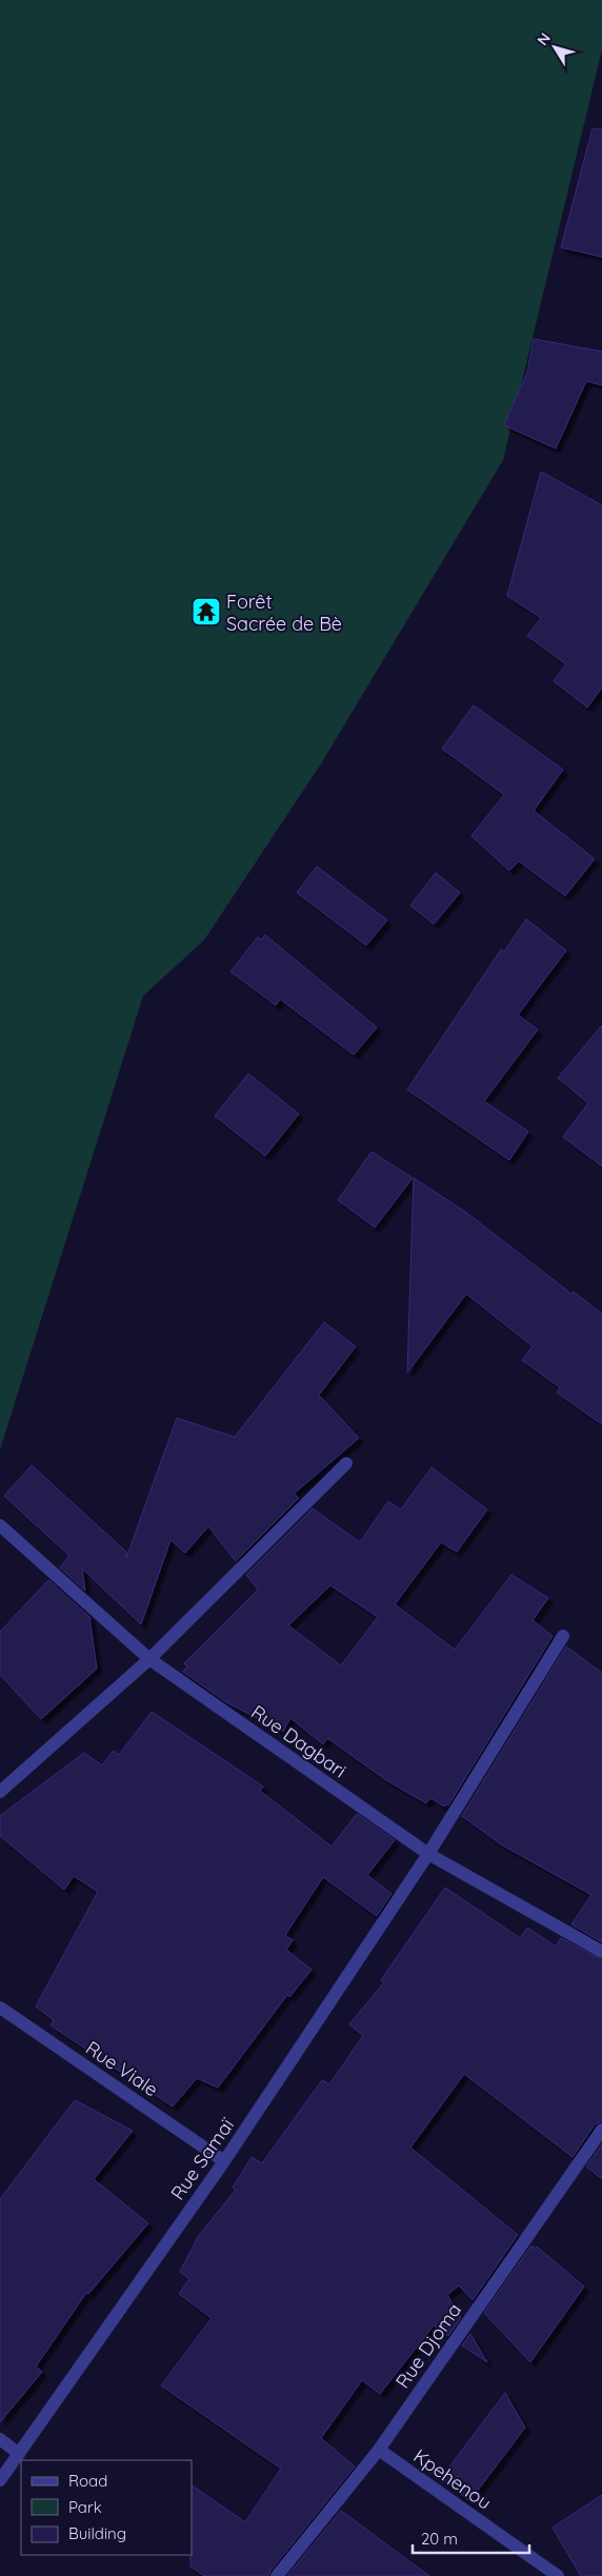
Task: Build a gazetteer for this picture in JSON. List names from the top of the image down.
{
  "streets": {
    "street": [
      "Rue Dagbari",
      "Rue Viale",
      "Rue Samaï",
      "Rue Djoma",
      "Kpehenou"
    ]
  },
  "crossings": [
    ["Rue Dagbari", "Rue Samaï"],
    ["Rue Viale", "Rue Samaï"],
    ["Rue Djoma", "Kpehenou"]
  ],
  "places": {
    "temple": ["Forêt Sacrée de Bè"]
  },
  "legend": ["Road", "Park", "Building"],
  "scale_bar": "20 m",
  "north": "top left"
}
